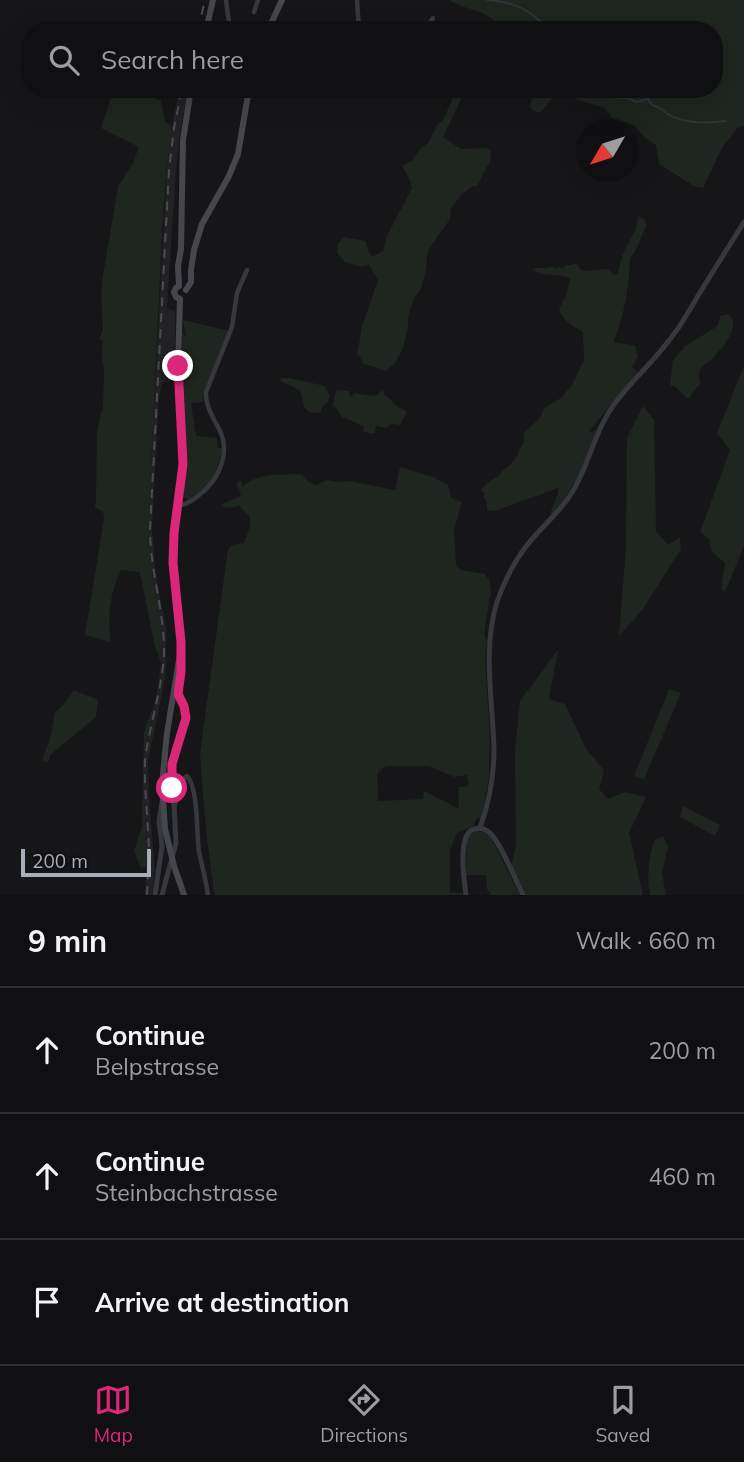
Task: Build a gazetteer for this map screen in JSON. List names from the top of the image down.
{
  "scale_bar": "200 m",
  "north": "bottom left",
  "page": {
    "search": "Search here",
    "scale": "200 m",
    "heading": ["9 min", "Walk · 660 m"],
    "list": [
      ["Continue", "Belpstrasse", "200 m"],
      ["Continue", "Steinbachstrasse", "460 m"],
      "Arrive at destination"
    ],
    "nav": ["Map", "Directions", "Saved"]
  }
}
